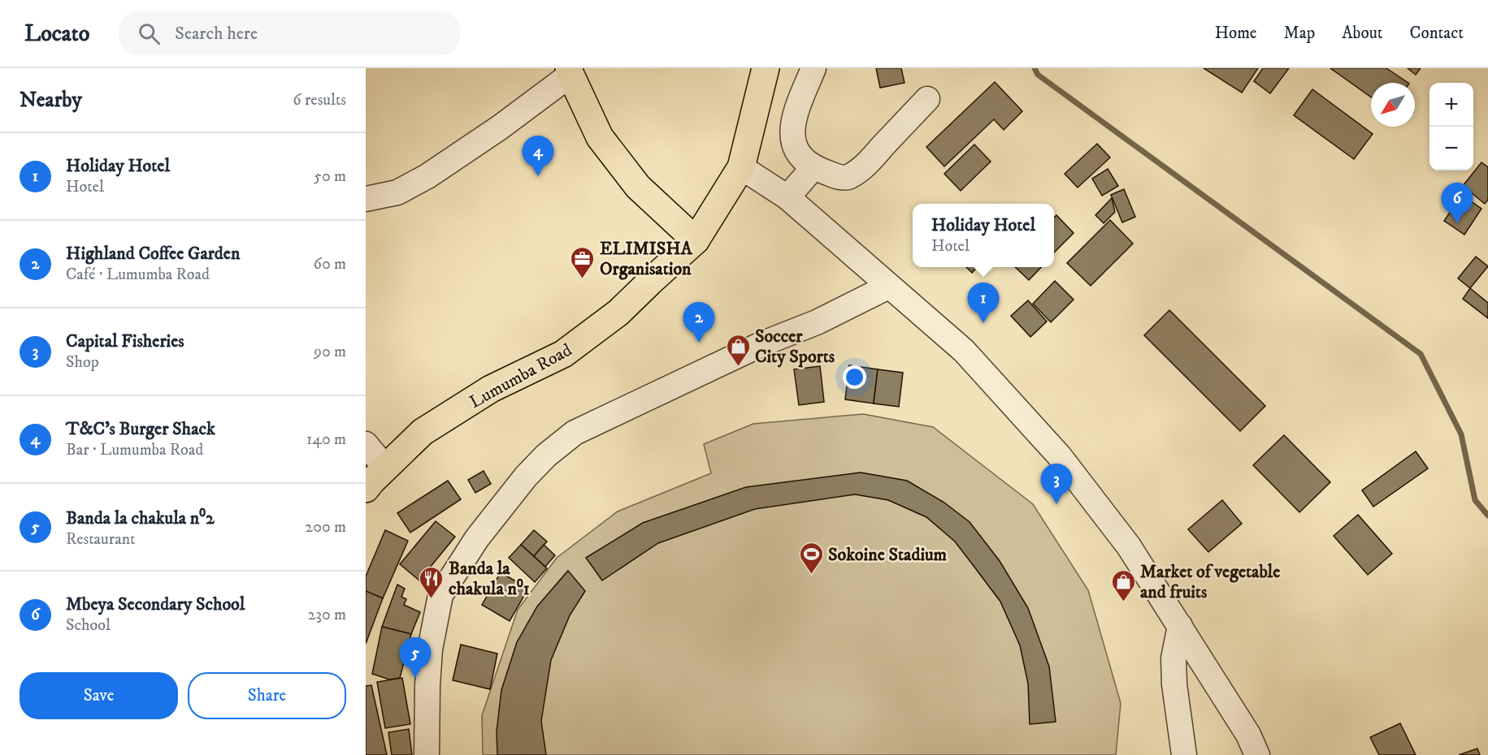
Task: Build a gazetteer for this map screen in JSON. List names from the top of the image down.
{
  "streets": {
    "main road": ["Lumumba Road"]
  },
  "places": {
    "office": ["ELIMISHA Organisation"],
    "shop": ["Soccer City Sports", "Market of vegetable and fruits"],
    "sports": ["Sokoine Stadium"],
    "restaurant": ["Banda la chakula n⁰1"]
  },
  "north": "bottom left",
  "page": {
    "header": "Locato",
    "search": "Search here",
    "nav": [
      "Home",
      "Map",
      "About",
      "Contact"
    ],
    "heading": ["Nearby", "6 results"],
    "map_buttons": ["+", "−"],
    "list": [
      {
        "mark": "1",
        "name": "Holiday Hotel",
        "note": "Hotel",
        "value": "50 m"
      },
      {
        "mark": "2",
        "name": "Highland Coffee Garden",
        "note": "Café · Lumumba Road",
        "value": "60 m"
      },
      {
        "mark": "3",
        "name": "Capital Fisheries",
        "note": "Shop",
        "value": "90 m"
      },
      {
        "mark": "4",
        "name": "T&C's Burger Shack",
        "note": "Bar · Lumumba Road",
        "value": "140 m"
      },
      {
        "mark": "5",
        "name": "Banda la chakula n⁰2",
        "note": "Restaurant",
        "value": "200 m"
      },
      {
        "mark": "6",
        "name": "Mbeya Secondary School",
        "note": "School",
        "value": "230 m"
      }
    ],
    "pins": [
      "4",
      "6",
      "1",
      "2",
      "3",
      "5"
    ],
    "popup": ["Holiday Hotel", "Hotel"],
    "buttons": ["Save", "Share"]
  }
}
